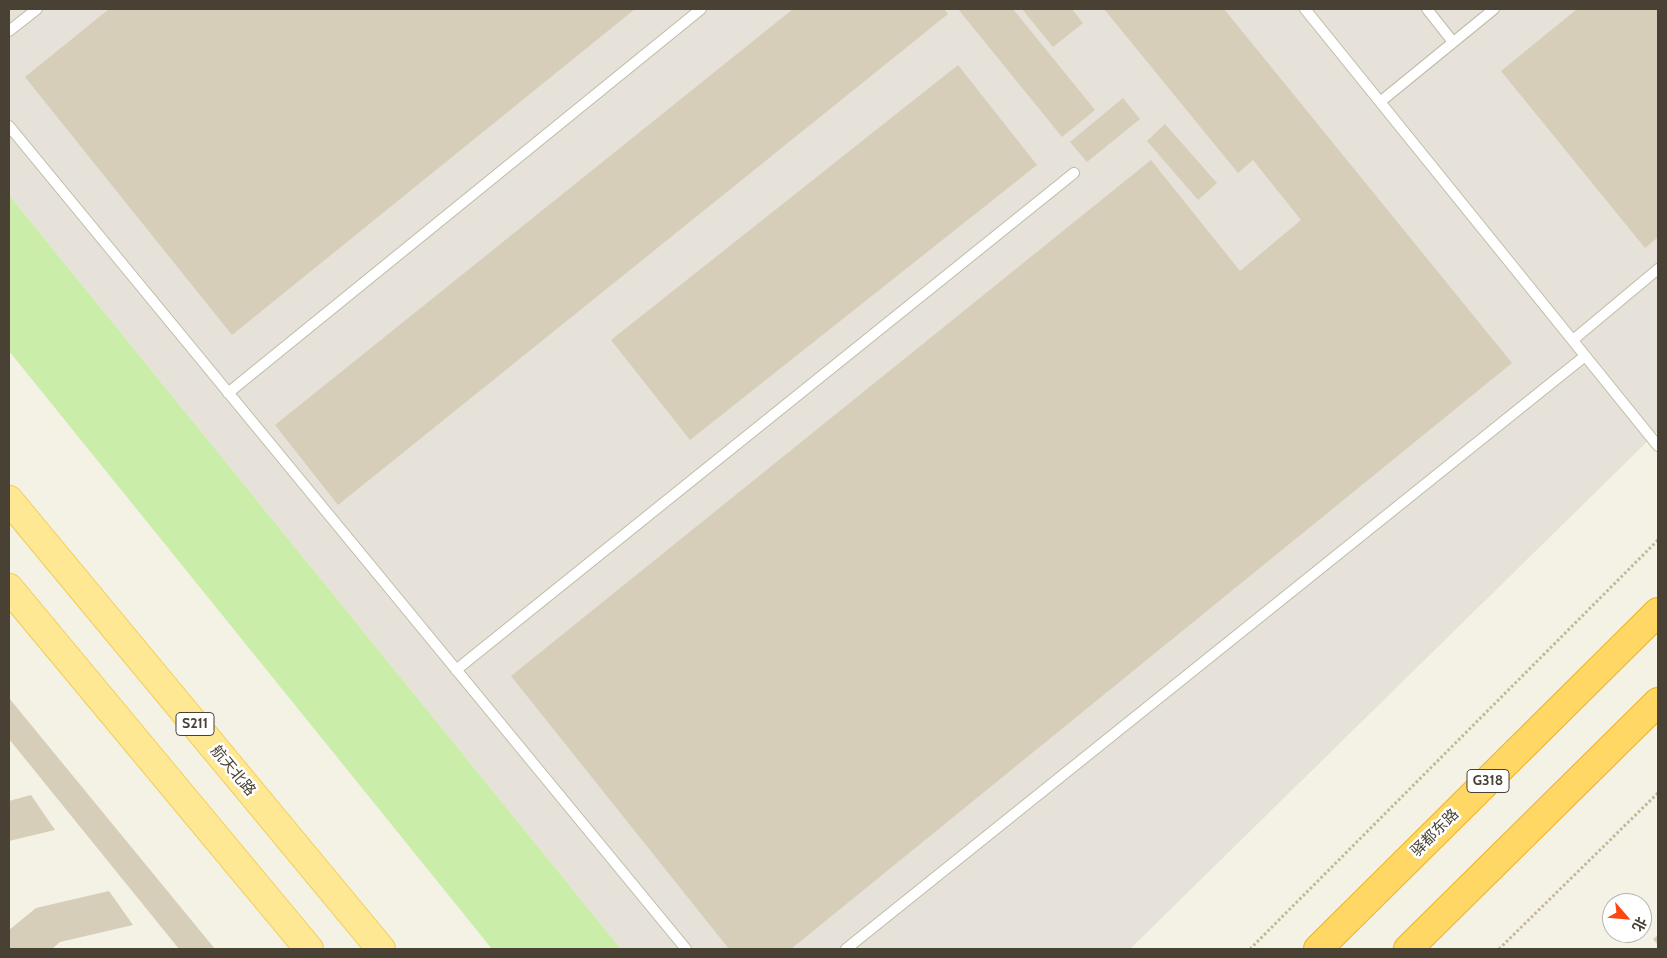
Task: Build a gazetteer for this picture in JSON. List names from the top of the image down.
{
  "streets": {
    "highway": ["G318", "驿都东路"],
    "main road": ["S211", "航天北路"]
  },
  "north": "bottom right"
}
